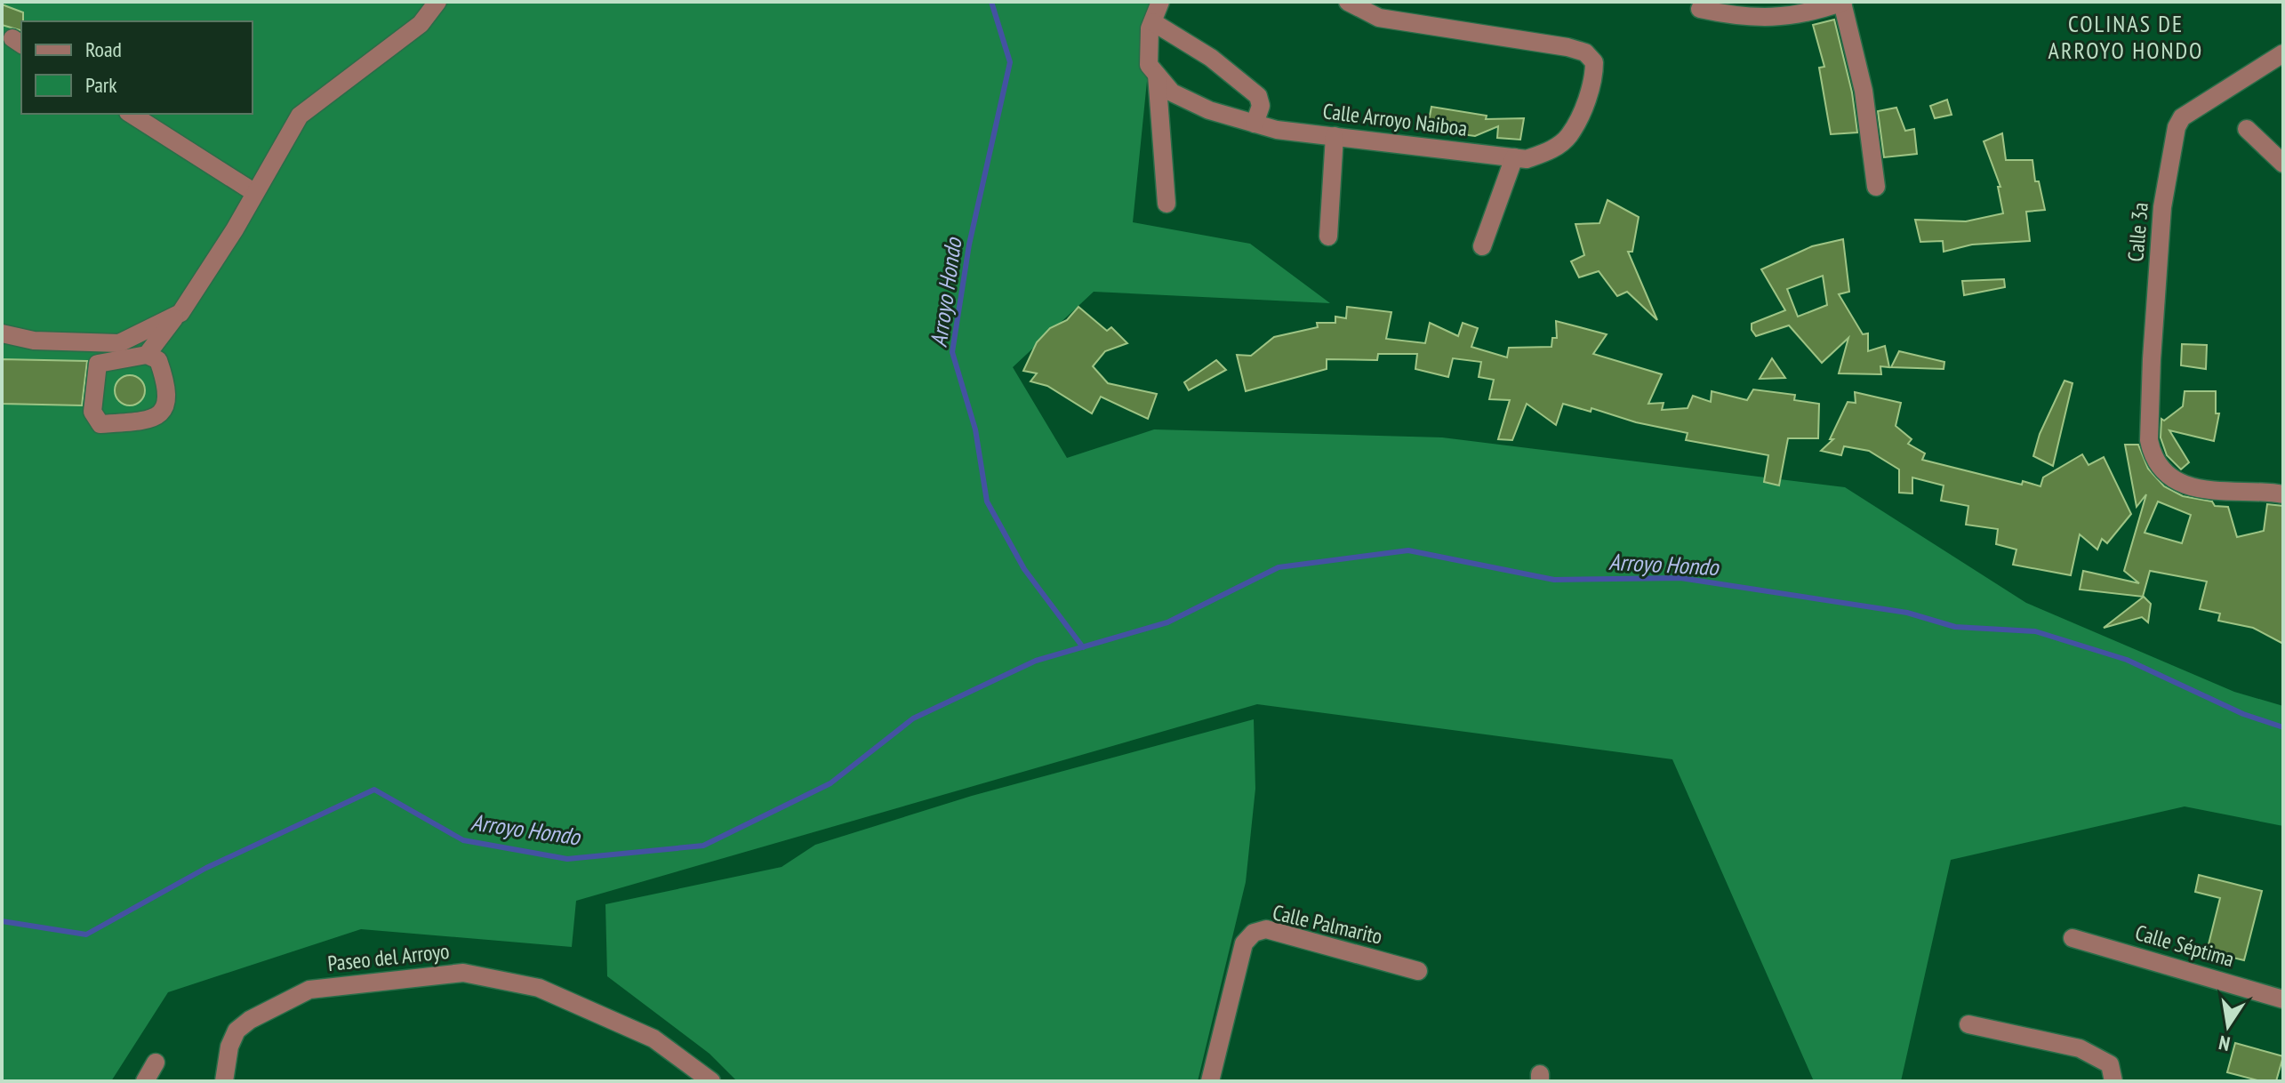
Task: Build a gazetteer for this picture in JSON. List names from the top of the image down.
{
  "streets": {
    "street": [
      "Calle Arroyo Naiboa",
      "Calle 3a",
      "Calle Palmarito",
      "Calle Séptima",
      "Paseo del Arroyo"
    ]
  },
  "districts": ["COLINAS DE ARROYO HONDO"],
  "water": ["Arroyo Hondo"],
  "legend": ["Road", "Park"],
  "north": "bottom"
}
